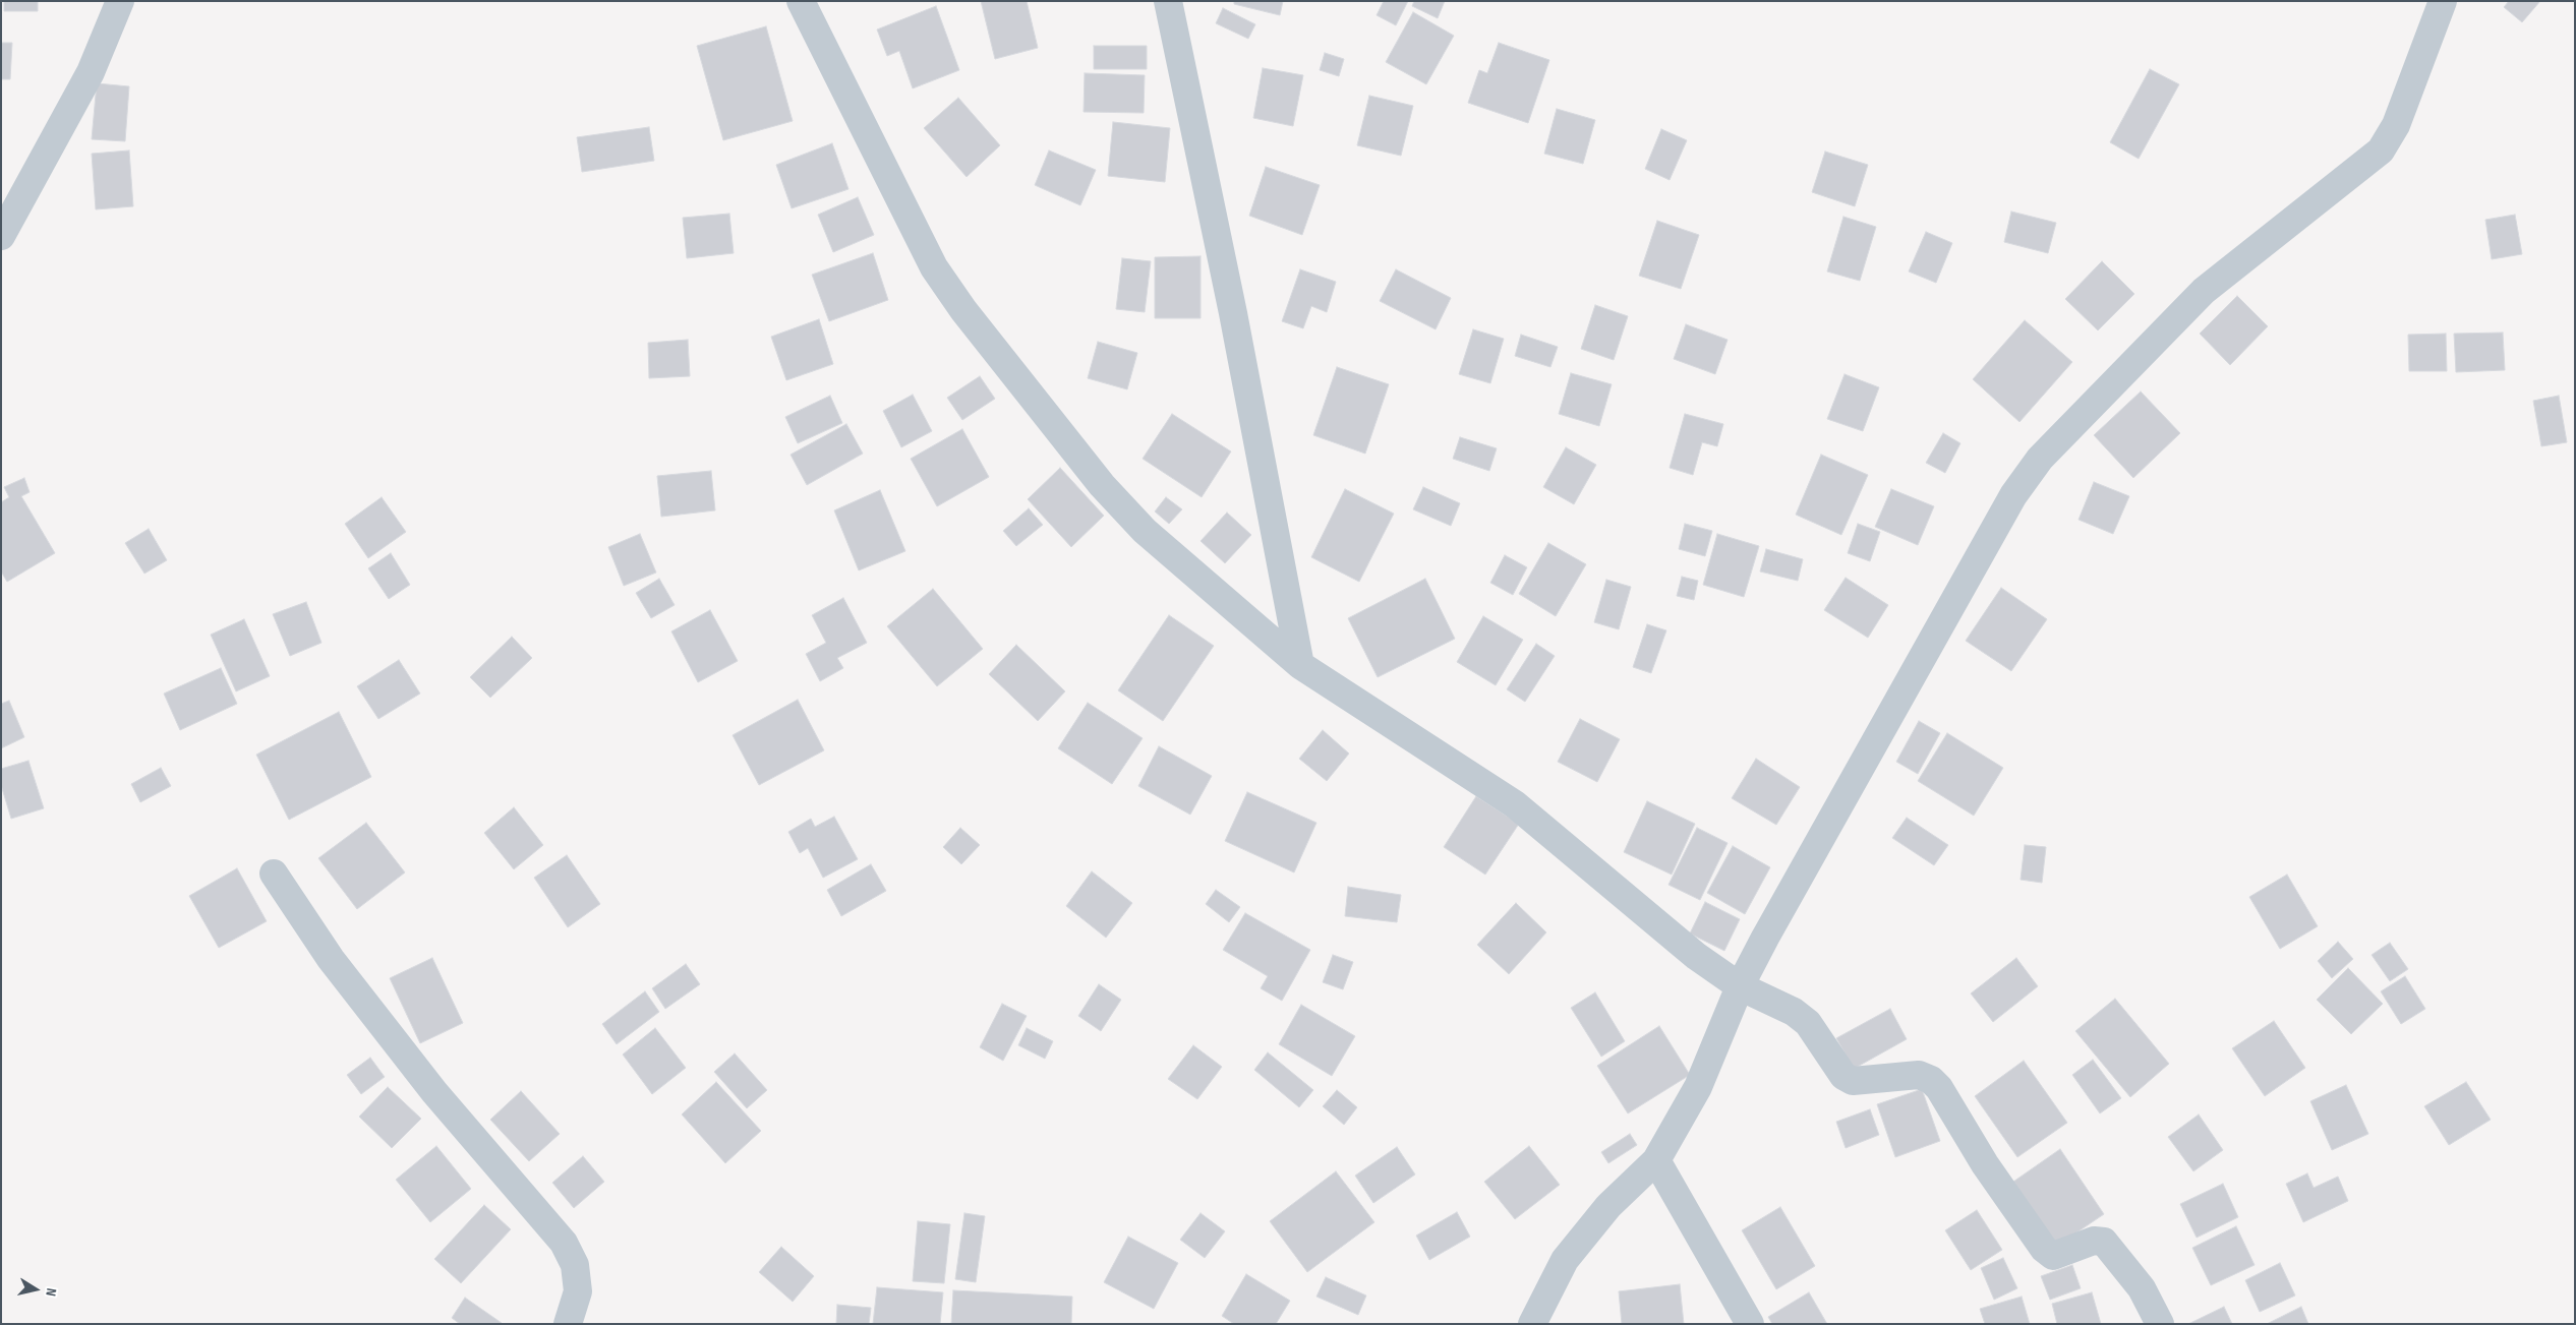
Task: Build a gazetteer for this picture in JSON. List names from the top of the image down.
{
  "north": "right"
}
